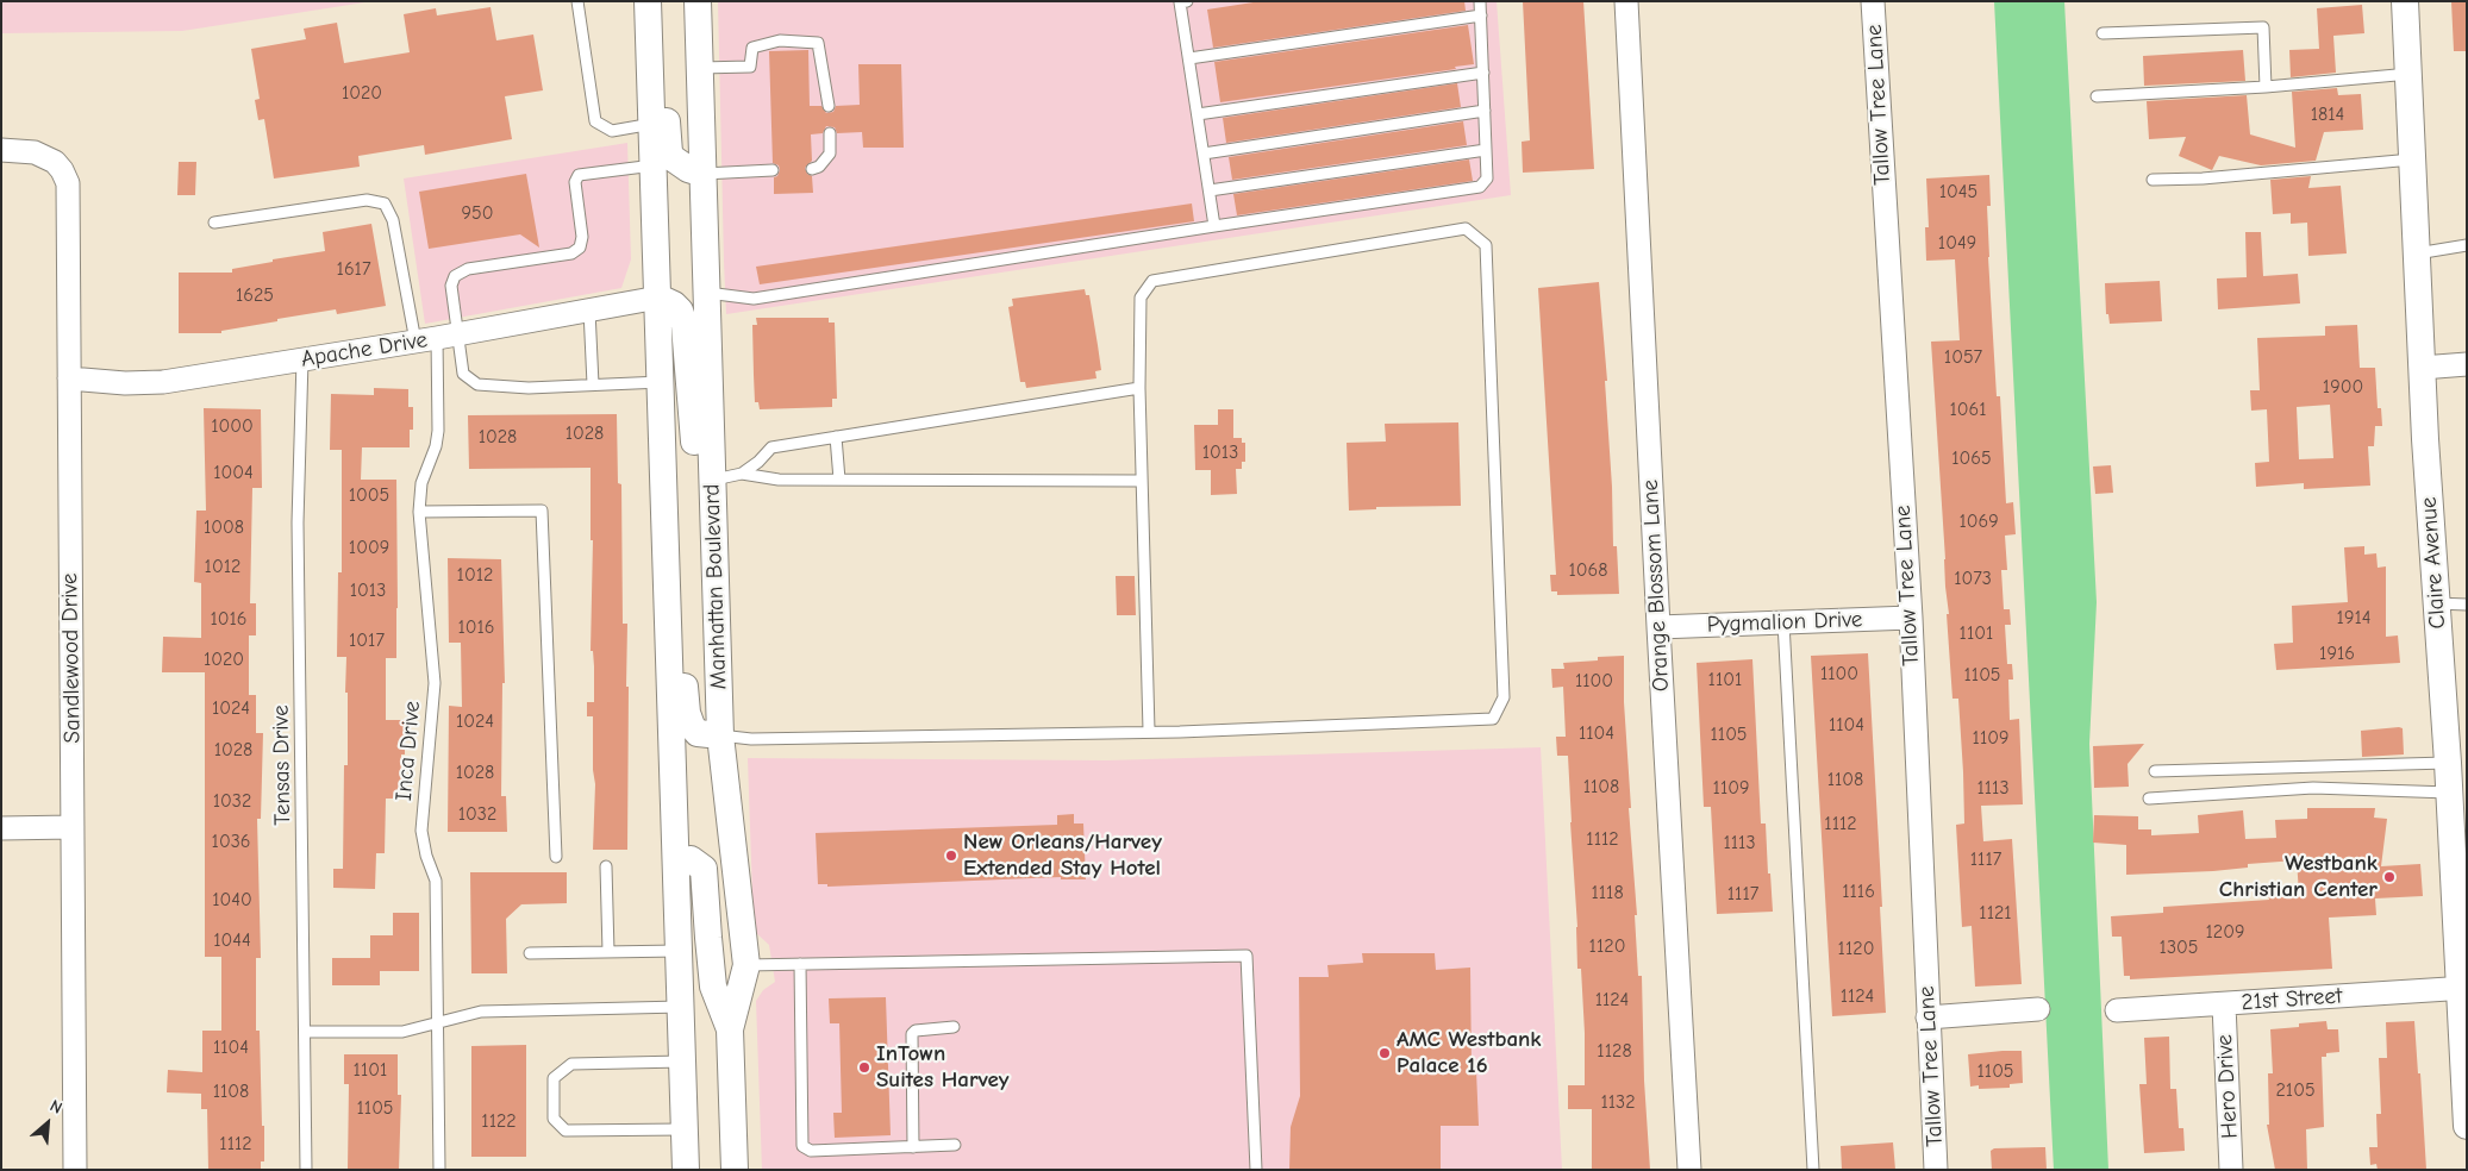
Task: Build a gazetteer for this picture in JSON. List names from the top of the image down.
{
  "streets": {
    "street": [
      "Tallow Tree Lane",
      "Apache Drive",
      "Claire Avenue",
      "Orange Blossom Lane",
      "Manhattan Boulevard",
      "Pygmalion Drive",
      "Sandlewood Drive",
      "21st Street",
      "Hero Drive"
    ],
    "lane": ["Inca Drive", "Tensas Drive"]
  },
  "crossings": [
    ["Tallow Tree Lane", "Pygmalion Drive"],
    ["Apache Drive", "Sandlewood Drive"],
    ["Apache Drive", "Inca Drive"],
    ["Apache Drive", "Tensas Drive"],
    ["Claire Avenue", "21st Street"],
    ["Orange Blossom Lane", "Pygmalion Drive"],
    ["21st Street", "Hero Drive"]
  ],
  "places": [
    "New Orleans/Harvey Extended Stay Hotel",
    "Westbank Christian Center",
    "AMC Westbank Palace 16",
    "InTown Suites Harvey"
  ],
  "house_numbers": [
    "1020",
    "1814",
    "1045",
    "950",
    "1049",
    "1617",
    "1625",
    "1057",
    "1900",
    "1061",
    "1000",
    "1028",
    "1028",
    "1013",
    "1065",
    "1004",
    "1005",
    "1069",
    "1008",
    "1009",
    "1012",
    "1068",
    "1012",
    "1073",
    "1013",
    "1914",
    "1016",
    "1016",
    "1101",
    "1017",
    "1916",
    "1020",
    "1100",
    "1105",
    "1101",
    "1100",
    "1024",
    "1024",
    "1104",
    "1104",
    "1105",
    "1109",
    "1028",
    "1028",
    "1108",
    "1108",
    "1109",
    "1113",
    "1032",
    "1032",
    "1112",
    "1112",
    "1036",
    "1113",
    "1117",
    "1116",
    "1118",
    "1117",
    "1040",
    "1121",
    "1209",
    "1044",
    "1120",
    "1305",
    "1120",
    "1124",
    "1124",
    "1104",
    "1128",
    "1101",
    "1105",
    "2105",
    "1108",
    "1132",
    "1105",
    "1122",
    "1112"
  ],
  "north": "top right"
}
